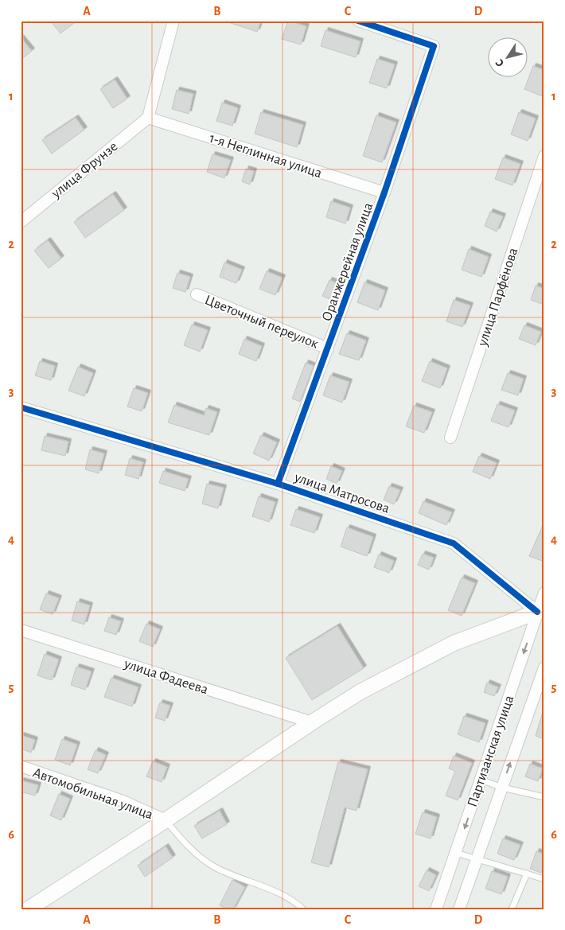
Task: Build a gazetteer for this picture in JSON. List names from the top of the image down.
{
  "streets": {
    "street": [
      "1-я Неглинная улица",
      "улица Фрунзе",
      "Оранжерейная улица",
      "улица Парфёнова",
      "Цветочный переулок",
      "улица Матросова",
      "улица Фадеева",
      "Партизанская улица",
      "Автомобильная улица"
    ]
  },
  "crossings": [
    ["1-я Неглинная улица", "улица Фрунзе"],
    ["1-я Неглинная улица", "Оранжерейная улица"],
    ["Оранжерейная улица", "Цветочный переулок"],
    ["Оранжерейная улица", "улица Матросова"],
    ["улица Матросова", "Партизанская улица"]
  ],
  "north": "bottom left",
  "grid": {
    "columns": [
      "A",
      "B",
      "C",
      "D"
    ],
    "rows": [
      "1",
      "2",
      "3",
      "4",
      "5",
      "6"
    ]
  }
}
